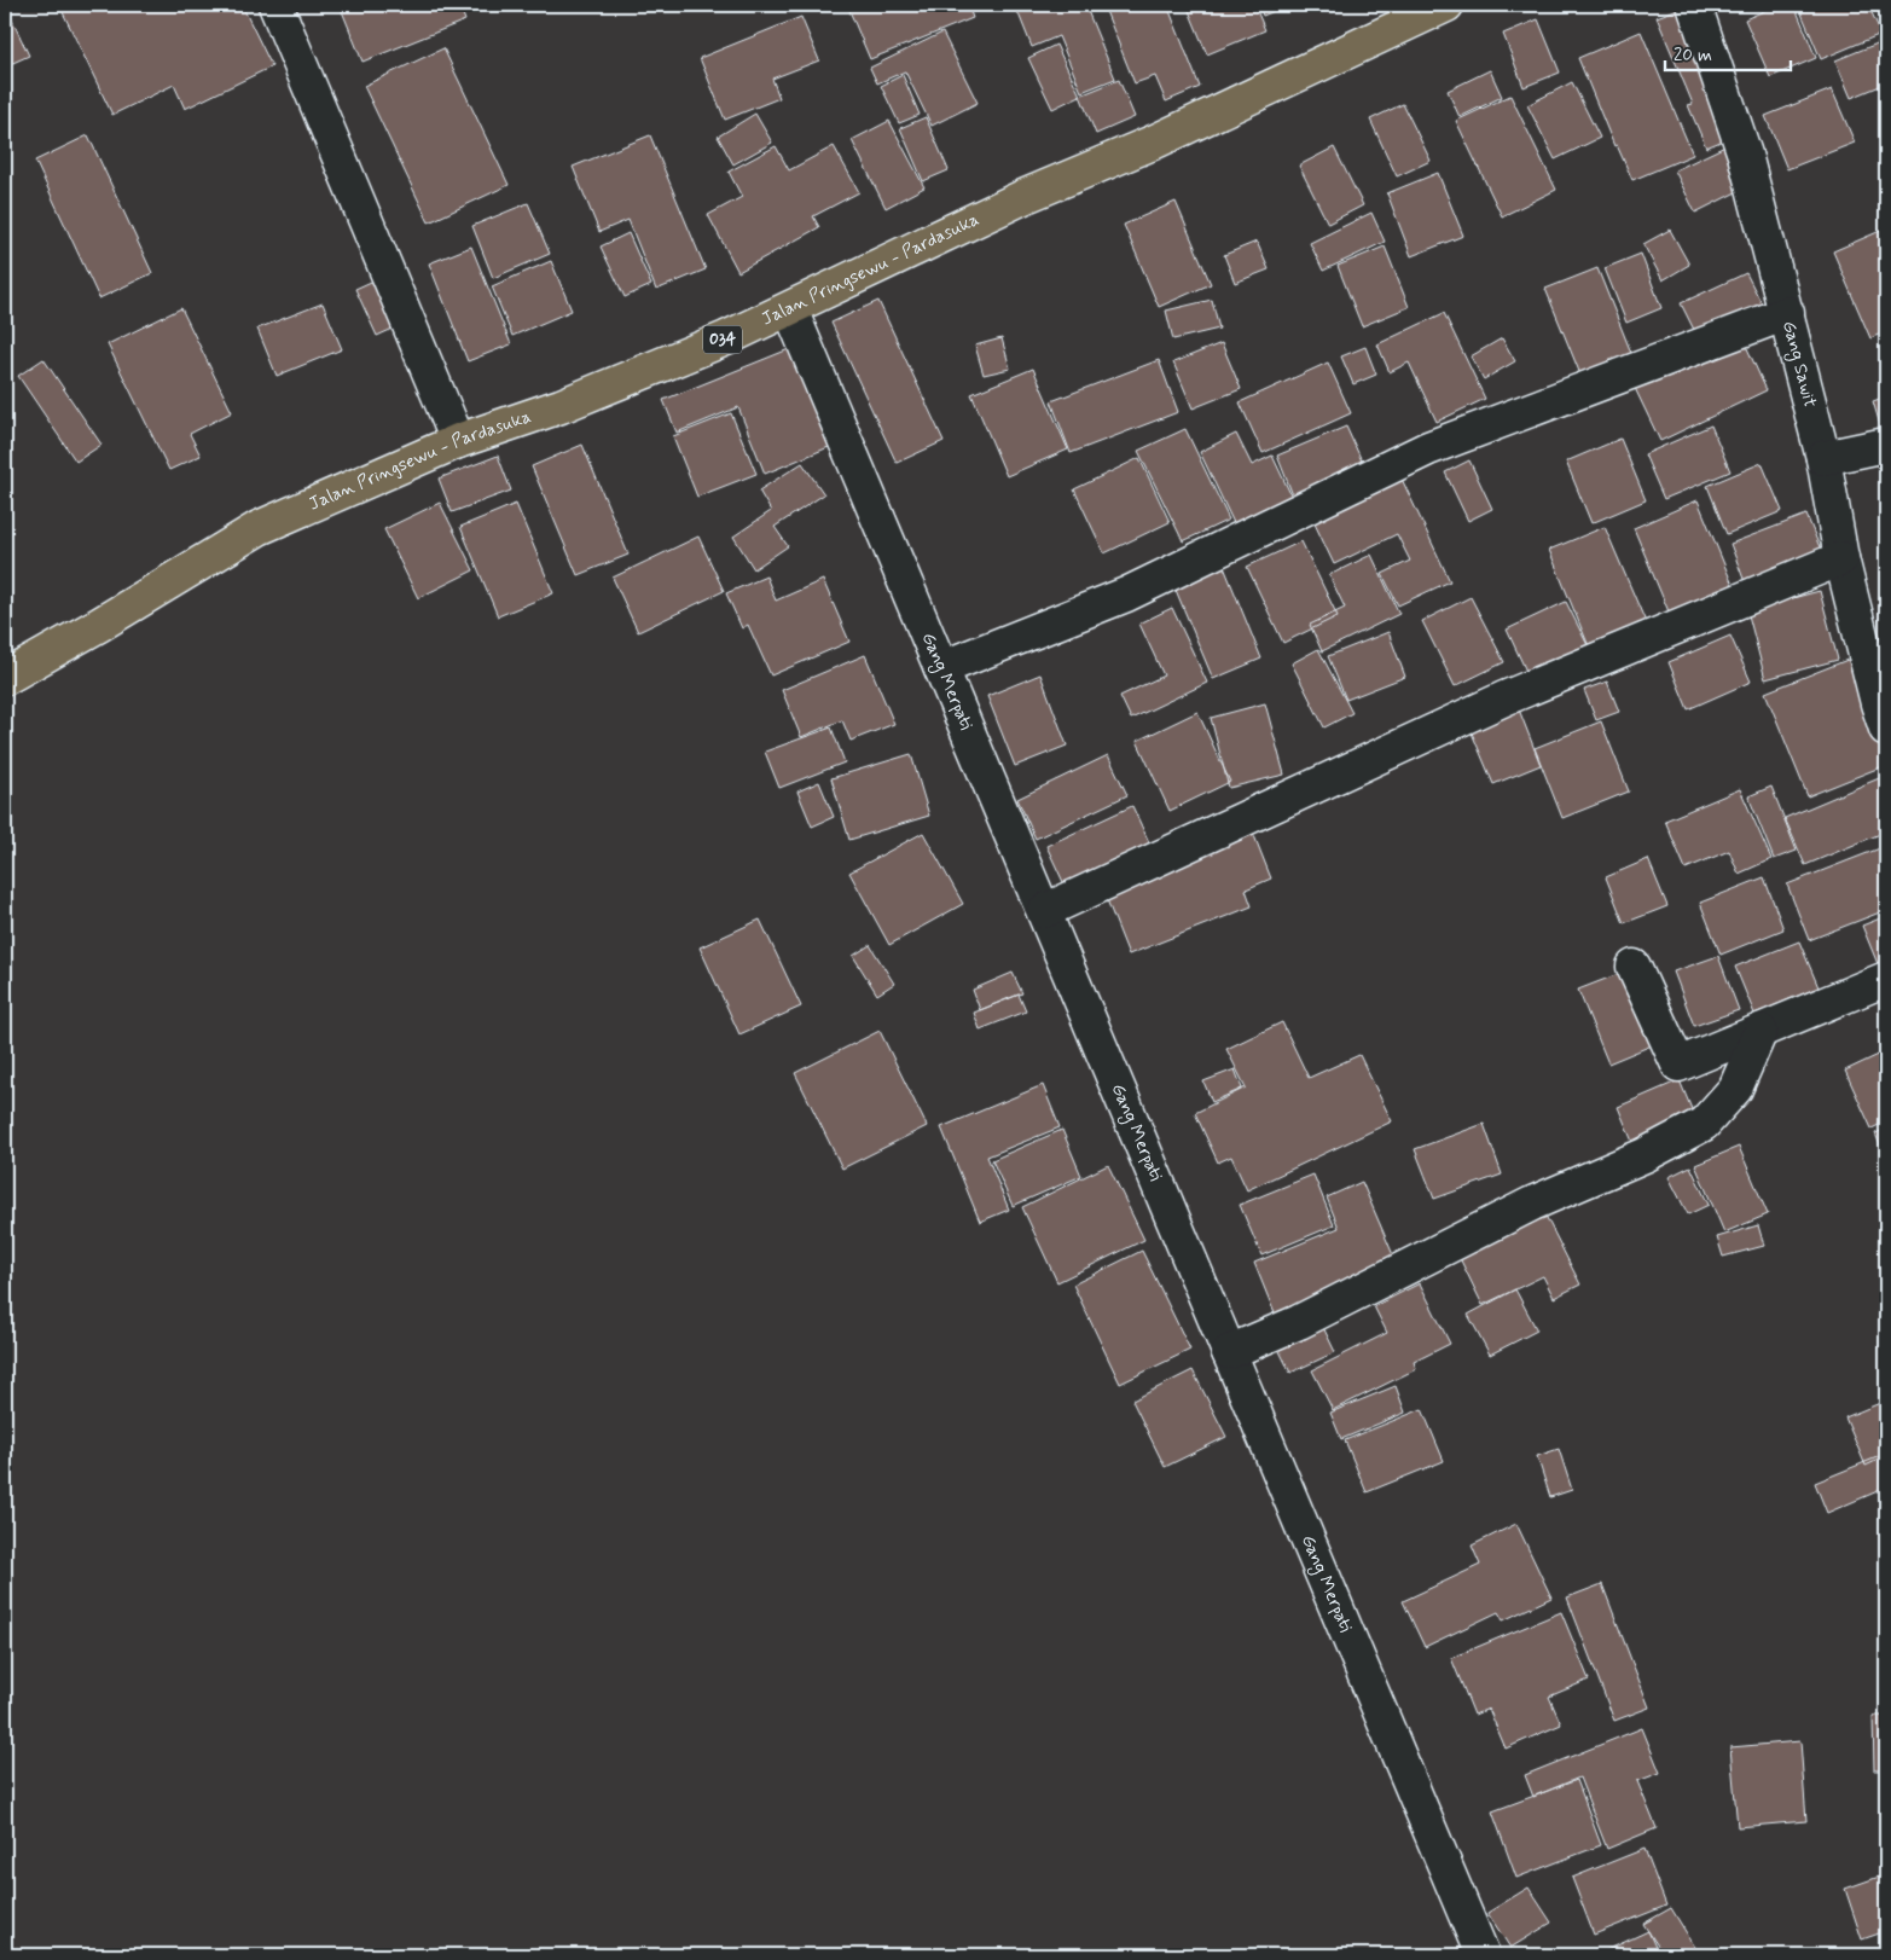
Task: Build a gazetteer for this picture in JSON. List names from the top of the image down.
{
  "streets": {
    "main road": ["Jalan Pringsewu - Pardasuka", "034"],
    "street": ["Gang Sawit", "Gang Merpati"]
  },
  "crossings": [
    ["Jalan Pringsewu - Pardasuka", "Gang Merpati"]
  ],
  "scale_bar": "20 m"
}
